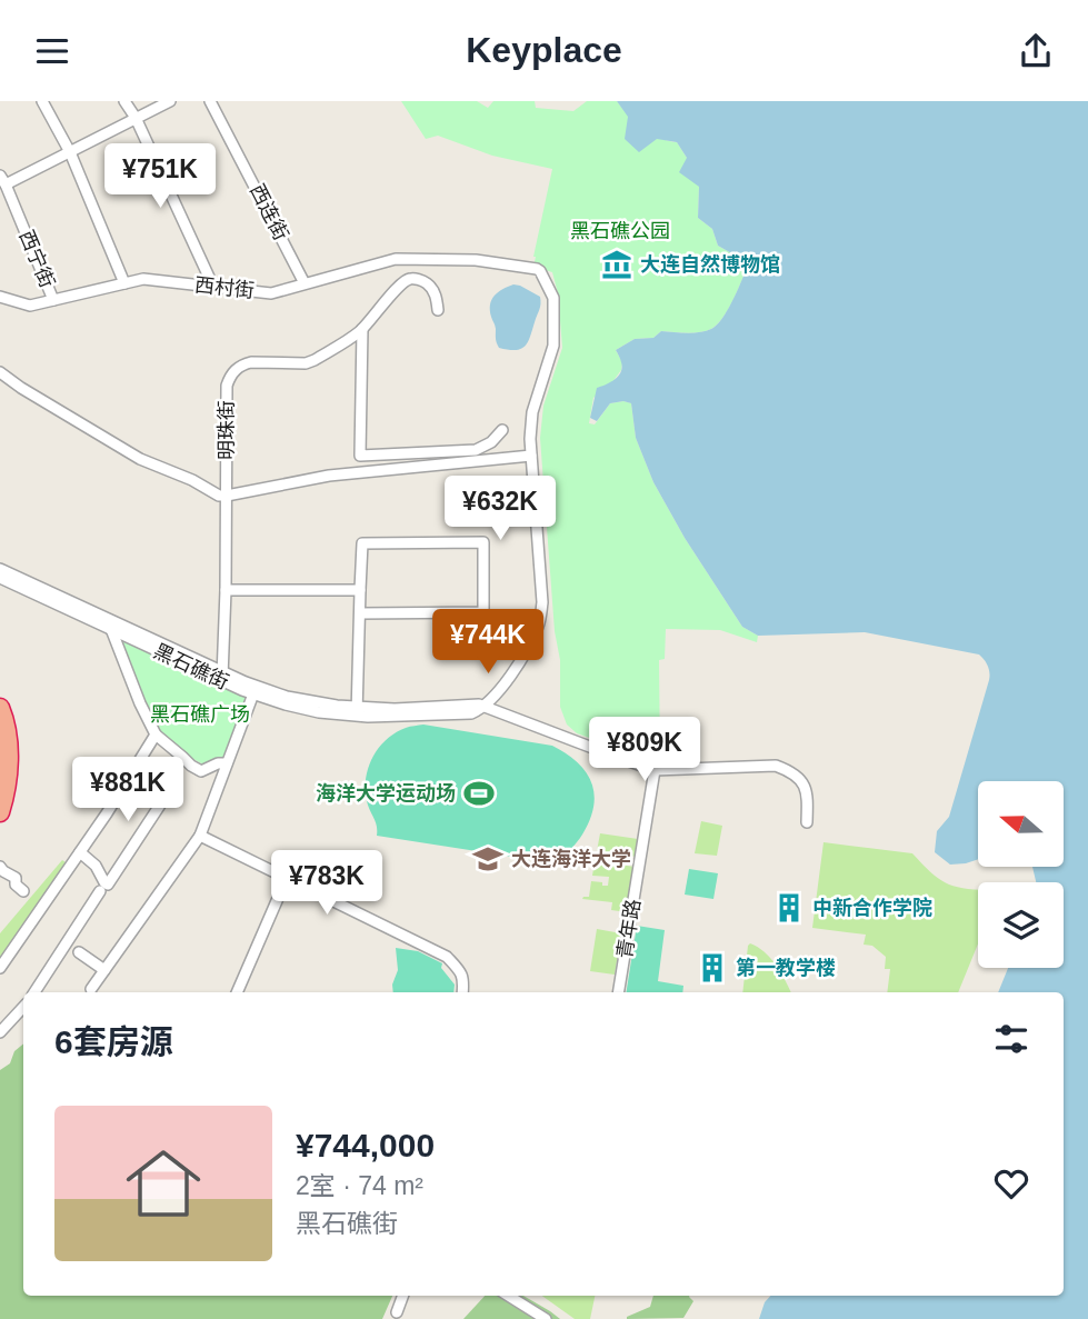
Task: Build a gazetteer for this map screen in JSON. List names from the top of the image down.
{
  "streets": {
    "street": [
      "西连街",
      "西宁街",
      "西村街",
      "明珠街",
      "黑石礁街",
      "青年路"
    ]
  },
  "crossings": [
    ["西连街", "西村街"],
    ["西宁街", "西村街"],
    ["明珠街", "黑石礁街"]
  ],
  "parks": ["黑石礁公园", "黑石礁广场"],
  "places": {
    "museum": ["大连自然博物馆"],
    "sports": ["海洋大学运动场"],
    "school or university": ["大连海洋大学"],
    "building": ["中新合作学院", "第一教学楼"]
  },
  "north": "left",
  "page": {
    "header": "Keyplace",
    "price": [
      "¥751K",
      "¥632K",
      "¥744K",
      "¥809K",
      "¥881K",
      "¥783K"
    ],
    "heading": "6套房源",
    "list": [
      {
        "name": "¥744,000",
        "note": "2室 · 74 m² · 黑石礁街"
      }
    ]
  }
}
